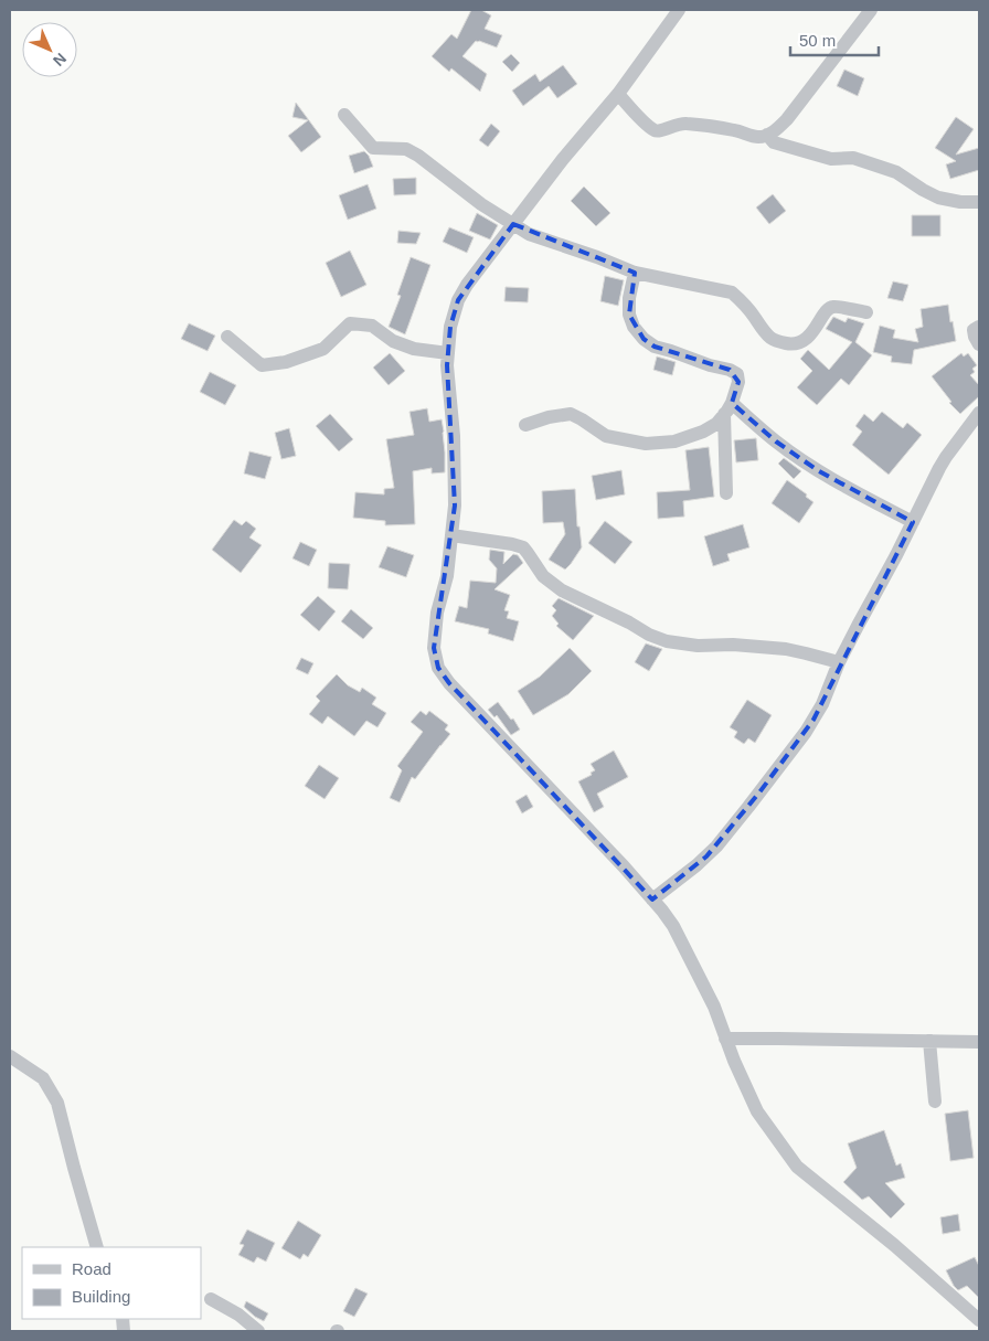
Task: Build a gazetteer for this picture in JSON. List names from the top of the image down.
{
  "legend": ["Road", "Building"],
  "scale_bar": "50 m",
  "north": "bottom right"
}
